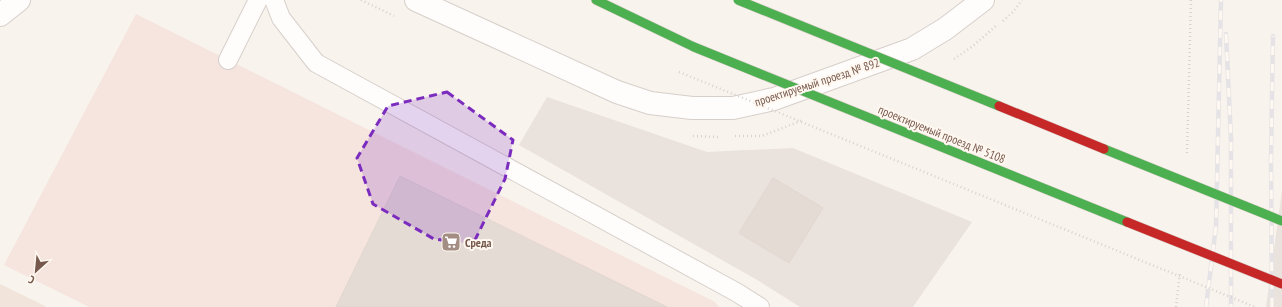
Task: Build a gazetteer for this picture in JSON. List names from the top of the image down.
{
  "streets": {
    "main road": ["проектируемый проезд № 5108"],
    "street": ["проектируемый проезд № 892"]
  },
  "places": {
    "supermarket": ["Среда"]
  },
  "north": "bottom left"
}
